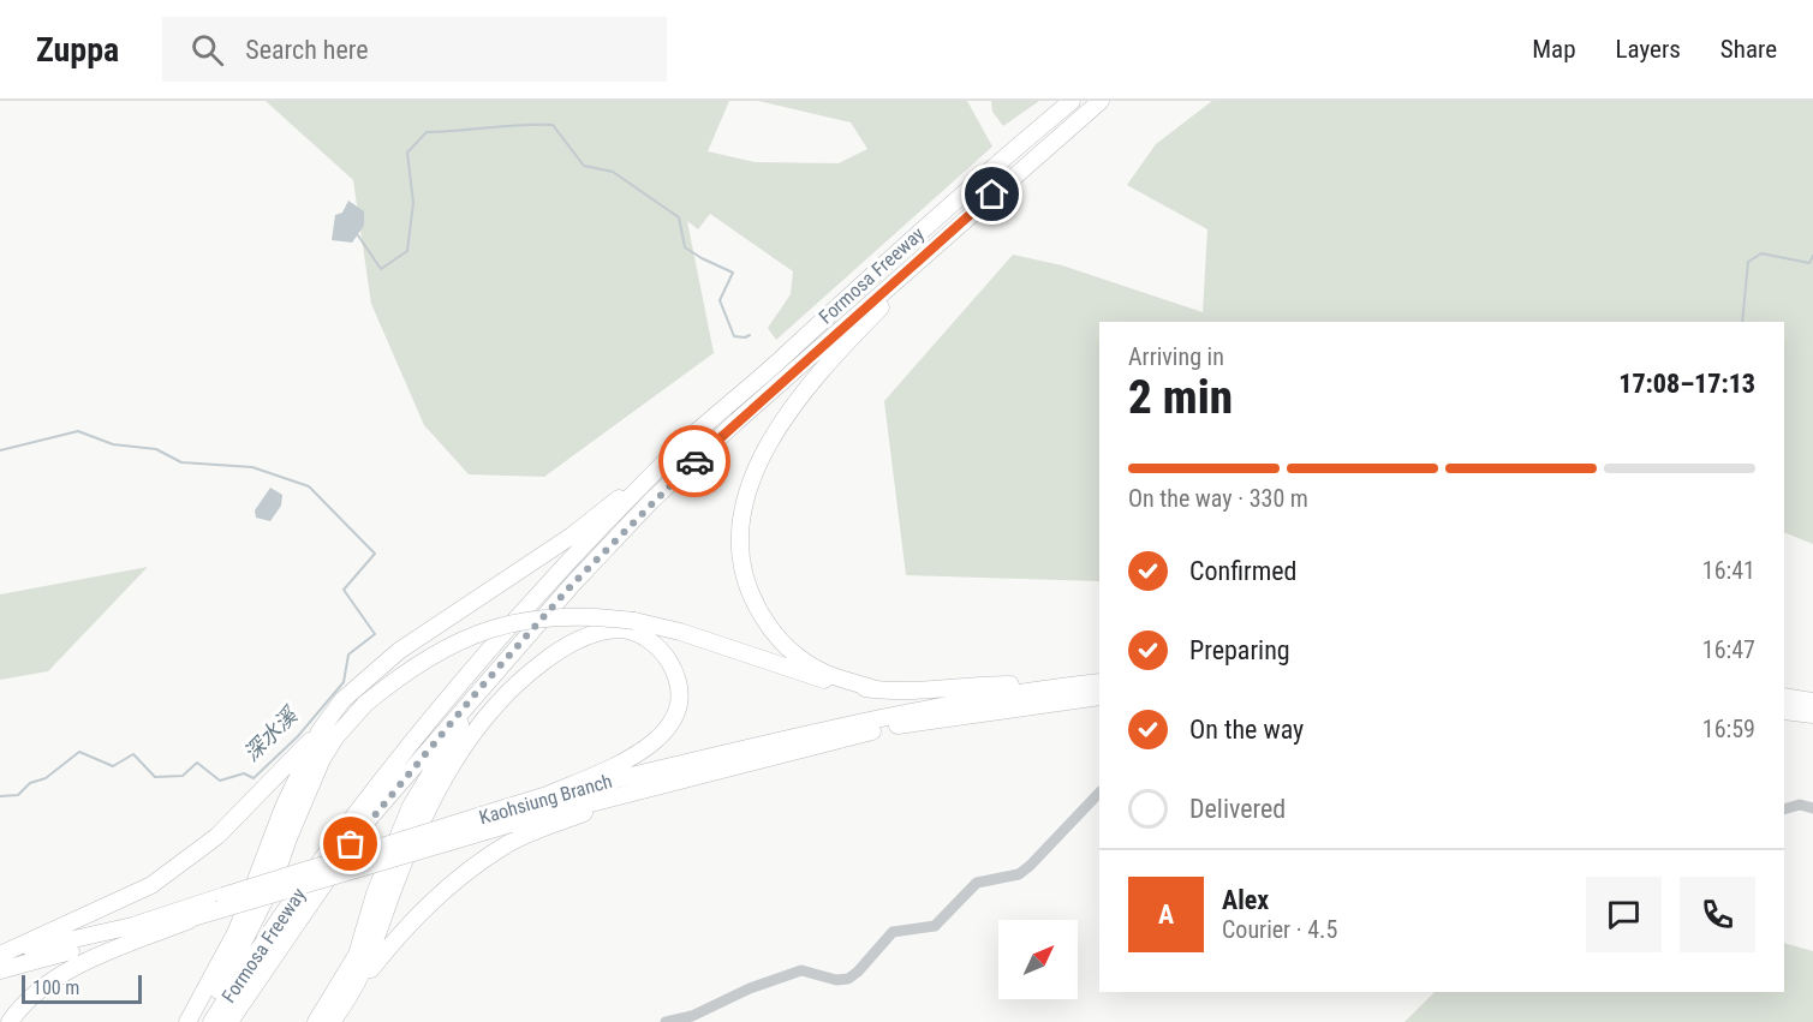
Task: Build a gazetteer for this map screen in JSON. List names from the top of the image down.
{
  "streets": {
    "highway": ["Formosa Freeway", "Kaohsiung Branch"]
  },
  "water": ["深水溪"],
  "scale_bar": "100 m",
  "north": "top right",
  "page": {
    "header": "Zuppa",
    "search": "Search here",
    "nav": ["Map", "Layers", "Share"],
    "heading": ["2 min", "Arriving in", "17:08–17:13"],
    "panel": ["Alex", "Courier · 4.5"],
    "bar": "On the way · 330 m",
    "list": [
      ["Confirmed", "16:41"],
      ["Preparing", "16:47"],
      ["On the way", "16:59"],
      "Delivered"
    ],
    "round": "A",
    "scale": "100 m"
  }
}
